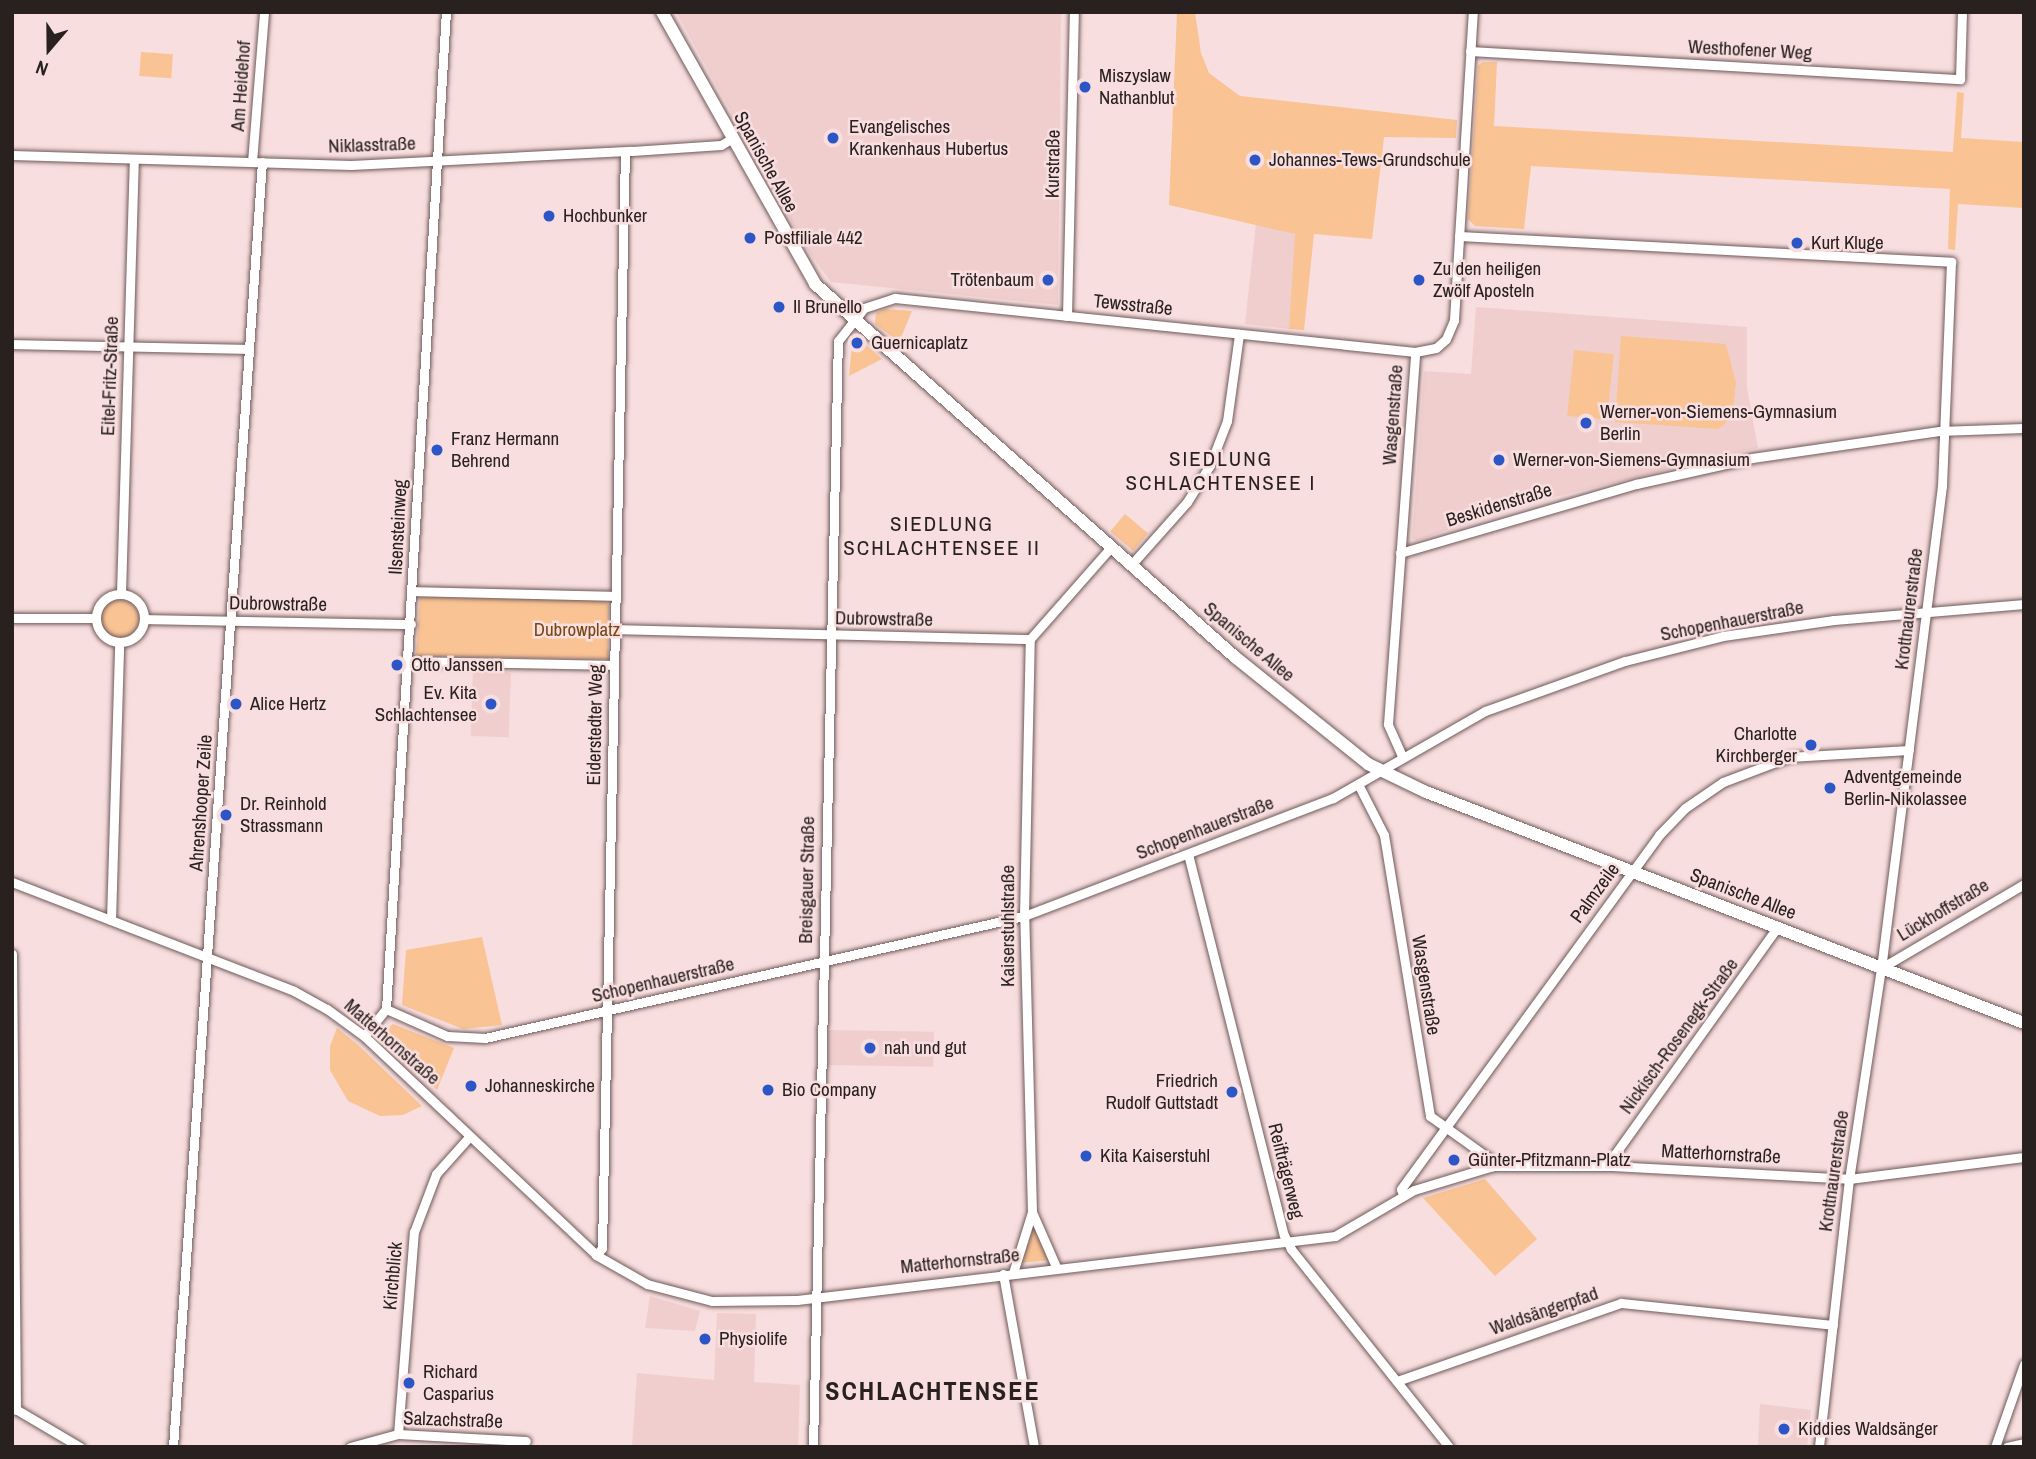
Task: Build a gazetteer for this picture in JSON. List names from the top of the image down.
{
  "streets": {
    "main road": ["Spanische Allee"],
    "street": [
      "Westhofener Weg",
      "Am Heidehof",
      "Niklasstraße",
      "Kurstraße",
      "Tewsstraße",
      "Eitel-Fritz-Straße",
      "Wasgenstraße",
      "Beskidenstraße",
      "Ilsensteinweg",
      "Dubrowstraße",
      "Krottnaurerstraße",
      "Schopenhauerstraße",
      "Eiderstedter Weg",
      "Ahrenshooper Zeile",
      "Breisgauer Straße",
      "Palmzeile",
      "Lückhoffstraße",
      "Kaiserstuhlstraße",
      "Nickisch-Rosenegk-Straße",
      "Matterhornstraße",
      "Reifträgerweg",
      "Kirchblick",
      "Waldsängerpfad",
      "Salzachstraße"
    ]
  },
  "crossings": [
    ["Westhofener Weg", "Wasgenstraße"],
    ["Am Heidehof", "Niklasstraße"],
    ["Am Heidehof", "Ahrenshooper Zeile"],
    ["Niklasstraße", "Spanische Allee"],
    ["Niklasstraße", "Eitel-Fritz-Straße"],
    ["Niklasstraße", "Ilsensteinweg"],
    ["Niklasstraße", "Eiderstedter Weg"],
    ["Niklasstraße", "Ahrenshooper Zeile"],
    ["Spanische Allee", "Tewsstraße"],
    ["Spanische Allee", "Krottnaurerstraße"],
    ["Spanische Allee", "Schopenhauerstraße"],
    ["Spanische Allee", "Breisgauer Straße"],
    ["Spanische Allee", "Palmzeile"],
    ["Spanische Allee", "Lückhoffstraße"],
    ["Spanische Allee", "Nickisch-Rosenegk-Straße"],
    ["Kurstraße", "Tewsstraße"],
    ["Tewsstraße", "Wasgenstraße"],
    ["Tewsstraße", "Breisgauer Straße"],
    ["Eitel-Fritz-Straße", "Dubrowstraße"],
    ["Wasgenstraße", "Beskidenstraße"],
    ["Wasgenstraße", "Krottnaurerstraße"],
    ["Wasgenstraße", "Schopenhauerstraße"],
    ["Wasgenstraße", "Palmzeile"],
    ["Wasgenstraße", "Matterhornstraße"],
    ["Beskidenstraße", "Krottnaurerstraße"],
    ["Ilsensteinweg", "Dubrowstraße"],
    ["Ilsensteinweg", "Schopenhauerstraße"],
    ["Dubrowstraße", "Eiderstedter Weg"],
    ["Dubrowstraße", "Ahrenshooper Zeile"],
    ["Dubrowstraße", "Breisgauer Straße"],
    ["Dubrowstraße", "Kaiserstuhlstraße"],
    ["Krottnaurerstraße", "Schopenhauerstraße"],
    ["Krottnaurerstraße", "Palmzeile"],
    ["Krottnaurerstraße", "Lückhoffstraße"],
    ["Krottnaurerstraße", "Matterhornstraße"],
    ["Krottnaurerstraße", "Waldsängerpfad"],
    ["Schopenhauerstraße", "Eiderstedter Weg"],
    ["Schopenhauerstraße", "Breisgauer Straße"],
    ["Schopenhauerstraße", "Kaiserstuhlstraße"],
    ["Schopenhauerstraße", "Reifträgerweg"],
    ["Eiderstedter Weg", "Matterhornstraße"],
    ["Ahrenshooper Zeile", "Matterhornstraße"],
    ["Breisgauer Straße", "Matterhornstraße"],
    ["Palmzeile", "Matterhornstraße"],
    ["Kaiserstuhlstraße", "Matterhornstraße"],
    ["Nickisch-Rosenegk-Straße", "Matterhornstraße"],
    ["Matterhornstraße", "Reifträgerweg"],
    ["Matterhornstraße", "Kirchblick"],
    ["Reifträgerweg", "Waldsängerpfad"],
    ["Kirchblick", "Salzachstraße"]
  ],
  "districts": ["SIEDLUNG SCHLACHTENSEE I", "SIEDLUNG SCHLACHTENSEE II", "SCHLACHTENSEE"],
  "parks": ["Dubrowplatz"],
  "places": [
    "Miszyslaw Nathanblut",
    "Evangelisches Krankenhaus Hubertus",
    "Johannes-Tews-Grundschule",
    "Hochbunker",
    "Postfiliale 442",
    "Kurt Kluge",
    "Trötenbaum",
    "Zu den heiligen Zwölf Aposteln",
    "Il Brunello",
    "Guernicaplatz",
    "Werner-von-Siemens-Gymnasium Berlin",
    "Franz Hermann Behrend",
    "Werner-von-Siemens-Gymnasium",
    "Otto Janssen",
    "Alice Hertz",
    "Ev. Kita Schlachtensee",
    "Charlotte Kirchberger",
    "Adventgemeinde Berlin-Nikolassee",
    "Dr. Reinhold Strassmann",
    "nah und gut",
    "Johanneskirche",
    "Bio Company",
    "Friedrich Rudolf Guttstadt",
    "Kita Kaiserstuhl",
    "Günter-Pfitzmann-Platz",
    "Physiolife",
    "Richard Casparius",
    "Kiddies Waldsänger"
  ],
  "north": "bottom"
}
